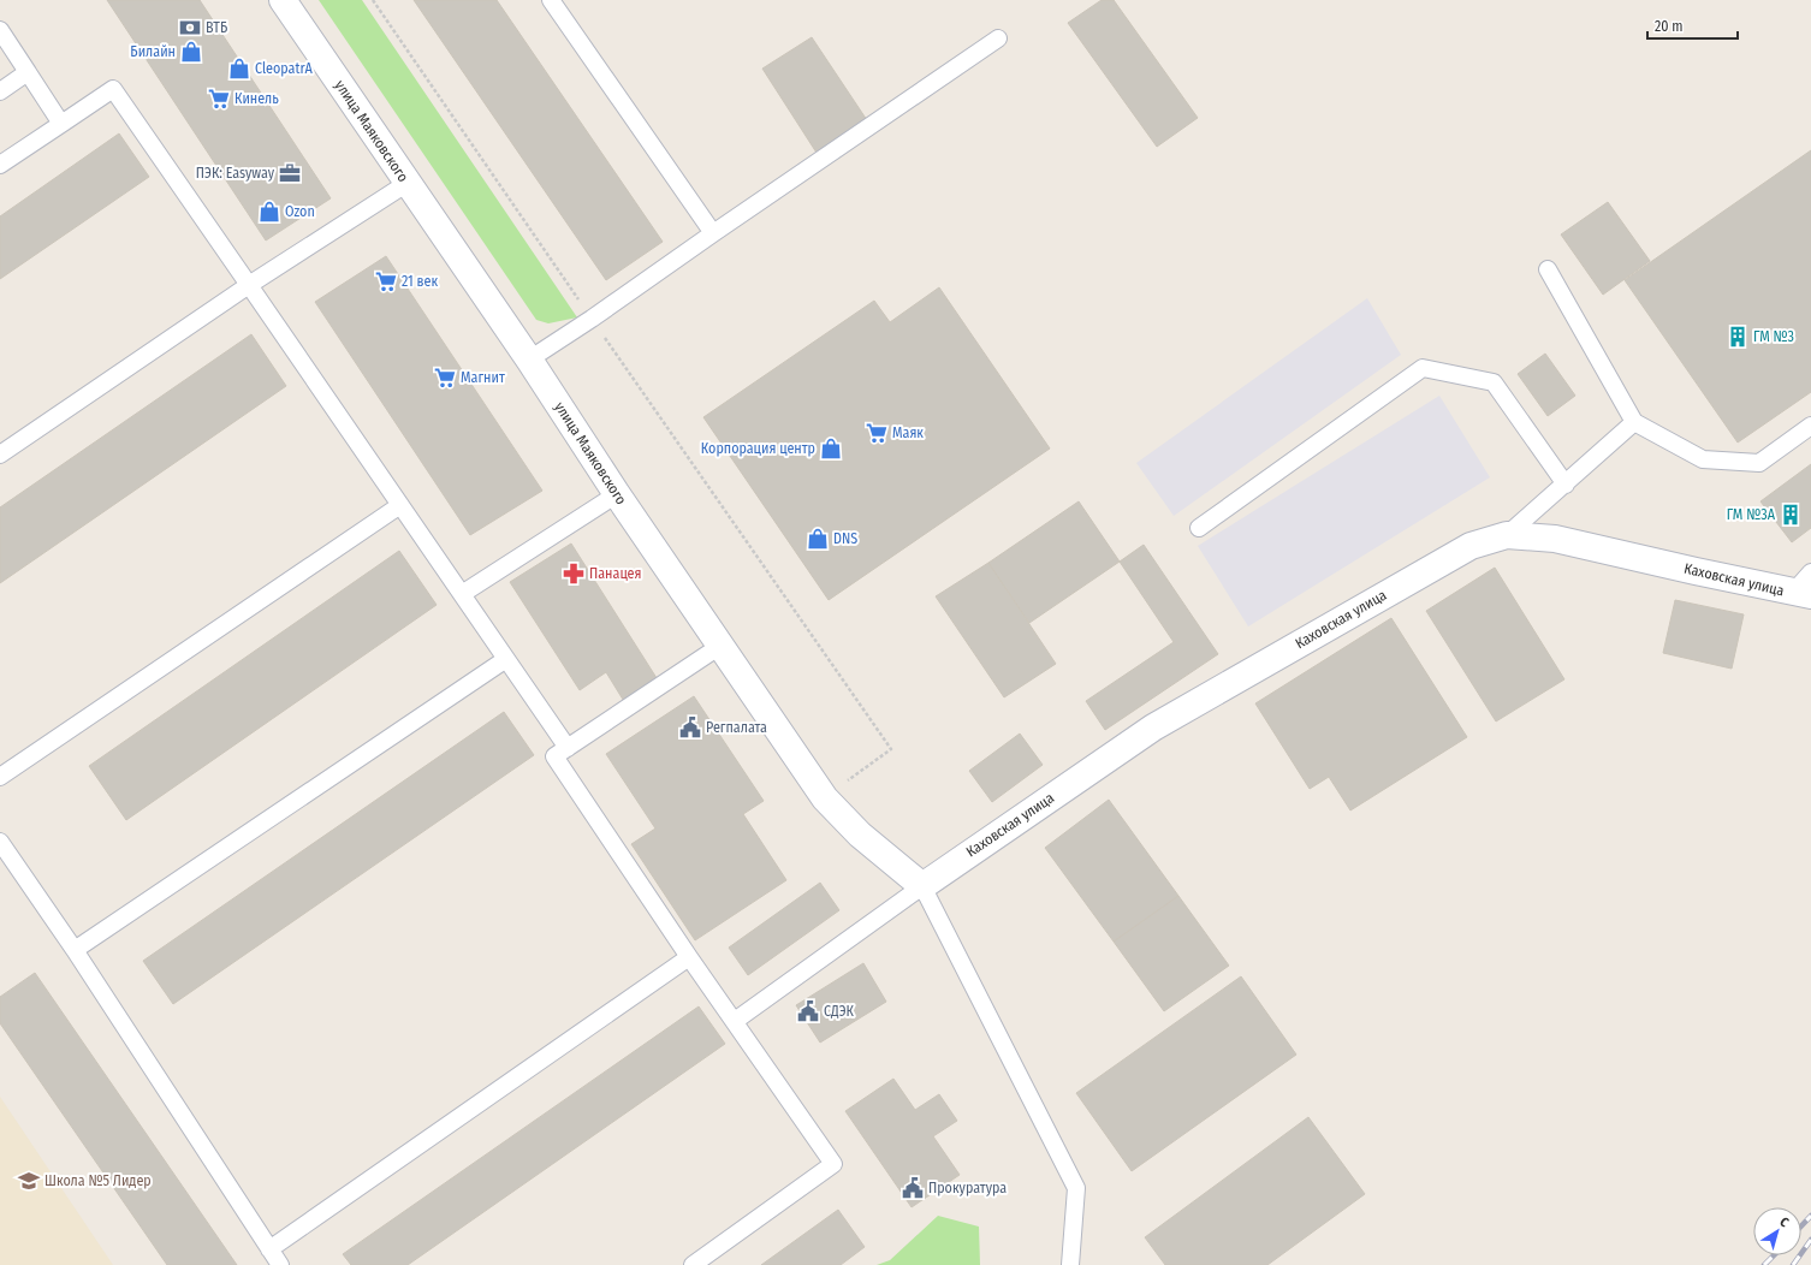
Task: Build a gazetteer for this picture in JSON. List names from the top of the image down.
{
  "streets": {
    "street": ["улица Маяковского", "Каховская улица"]
  },
  "crossings": [
    ["улица Маяковского", "Каховская улица"]
  ],
  "places": {
    "bank": ["ВТБ"],
    "shop": [
      "Билайн",
      "CleopatrA",
      "Ozon",
      "Корпорация центр",
      "DNS"
    ],
    "supermarket": [
      "Кинель",
      "21 век",
      "Магнит",
      "Маяк"
    ],
    "office": ["ПЭК: Easyway"],
    "building": ["ГМ №3", "ГМ №3А"],
    "pharmacy": ["Панацея"],
    "public building": ["Регпалата", "СДЭК", "Прокуратура"],
    "school or university": ["Школа №5 Лидер"]
  },
  "scale_bar": "20 m",
  "north": "top right"
}
